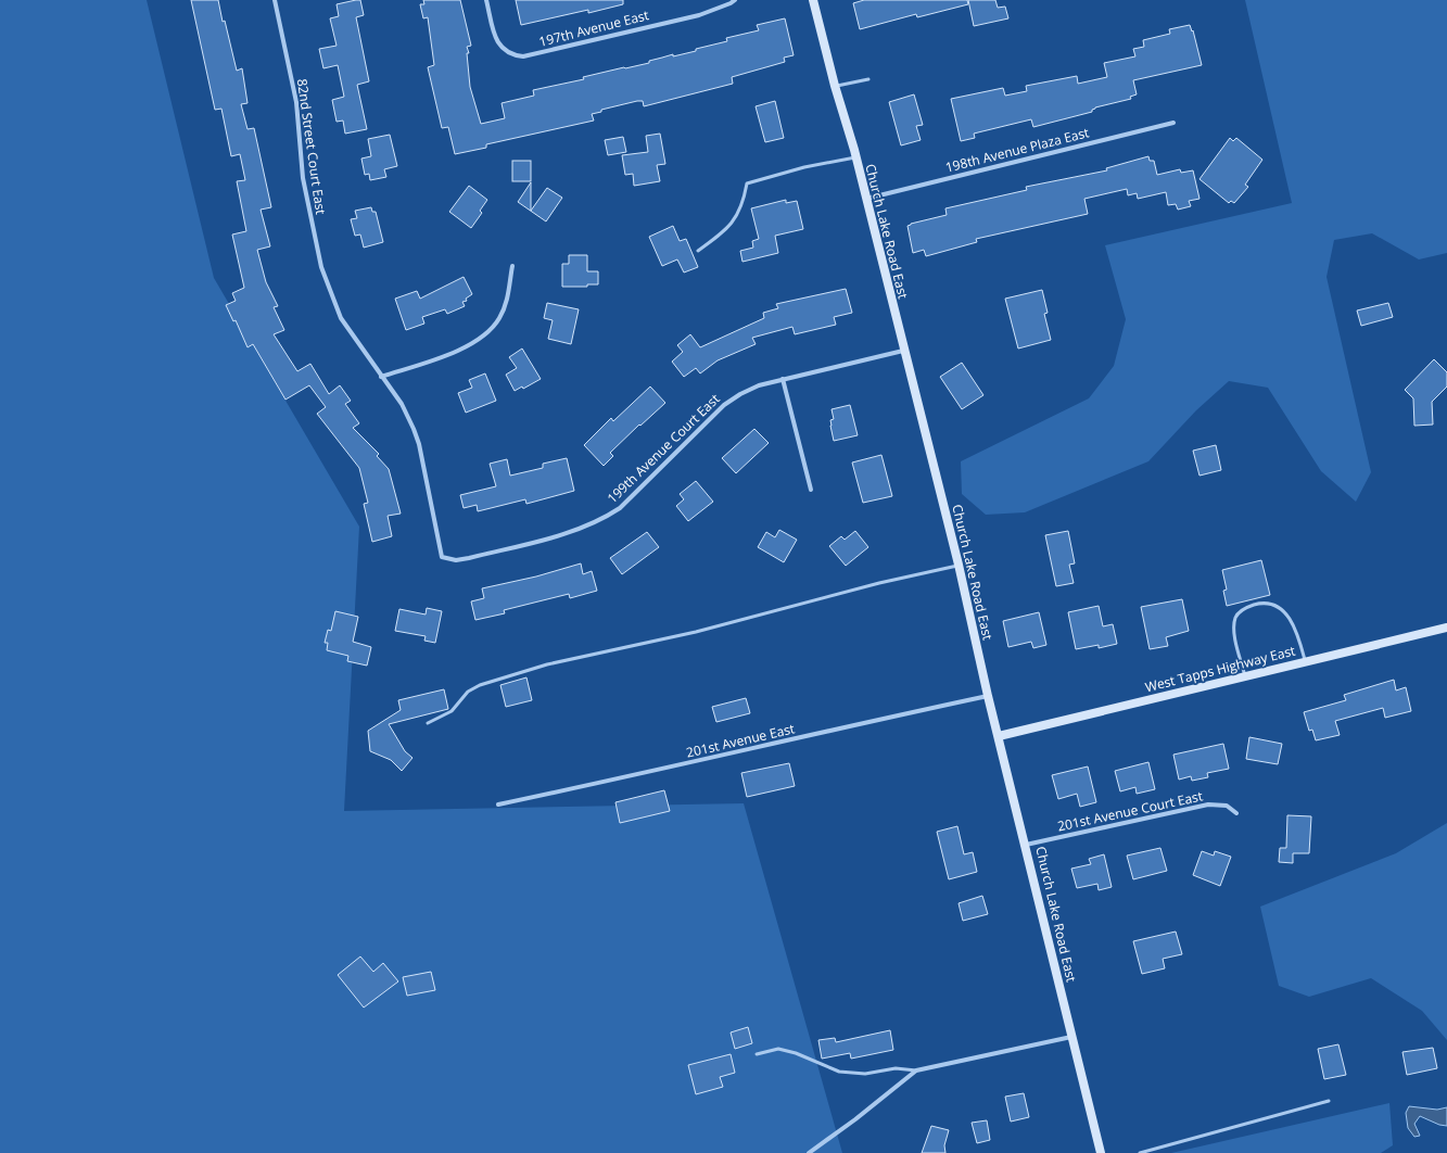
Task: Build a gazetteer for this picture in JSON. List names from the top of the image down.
{
  "streets": {
    "street": [
      "197th Avenue East",
      "82nd Street Court East",
      "198th Avenue Plaza East",
      "Church Lake Road East",
      "199th Avenue Court East",
      "West Tapps Highway East",
      "201st Avenue East",
      "201st Avenue Court East"
    ]
  },
  "crossings": [
    ["82nd Street Court East", "199th Avenue Court East"],
    ["198th Avenue Plaza East", "Church Lake Road East"],
    ["Church Lake Road East", "199th Avenue Court East"],
    ["Church Lake Road East", "West Tapps Highway East"],
    ["Church Lake Road East", "201st Avenue East"],
    ["Church Lake Road East", "201st Avenue Court East"]
  ]
}
